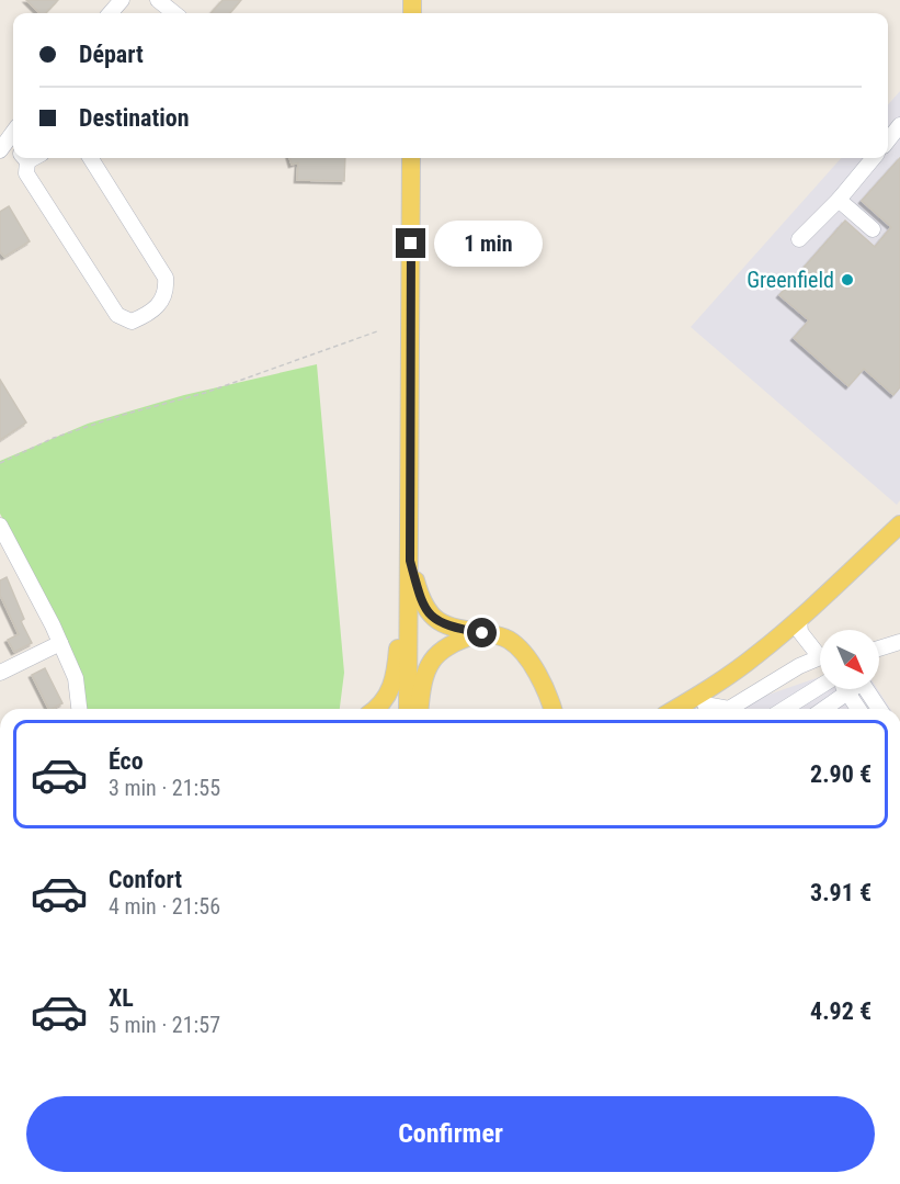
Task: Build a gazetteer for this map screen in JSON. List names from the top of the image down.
{
  "places": ["Greenfield"],
  "north": "bottom right",
  "page": {
    "banner": ["Départ", "Destination"],
    "bubble": "1 min",
    "list": [
      {
        "name": "Éco",
        "note": "3 min · 21:55",
        "value": "2.90 €"
      },
      {
        "name": "Confort",
        "note": "4 min · 21:56",
        "value": "3.91 €"
      },
      {
        "name": "XL",
        "note": "5 min · 21:57",
        "value": "4.92 €"
      }
    ],
    "buttons": "Confirmer"
  }
}
